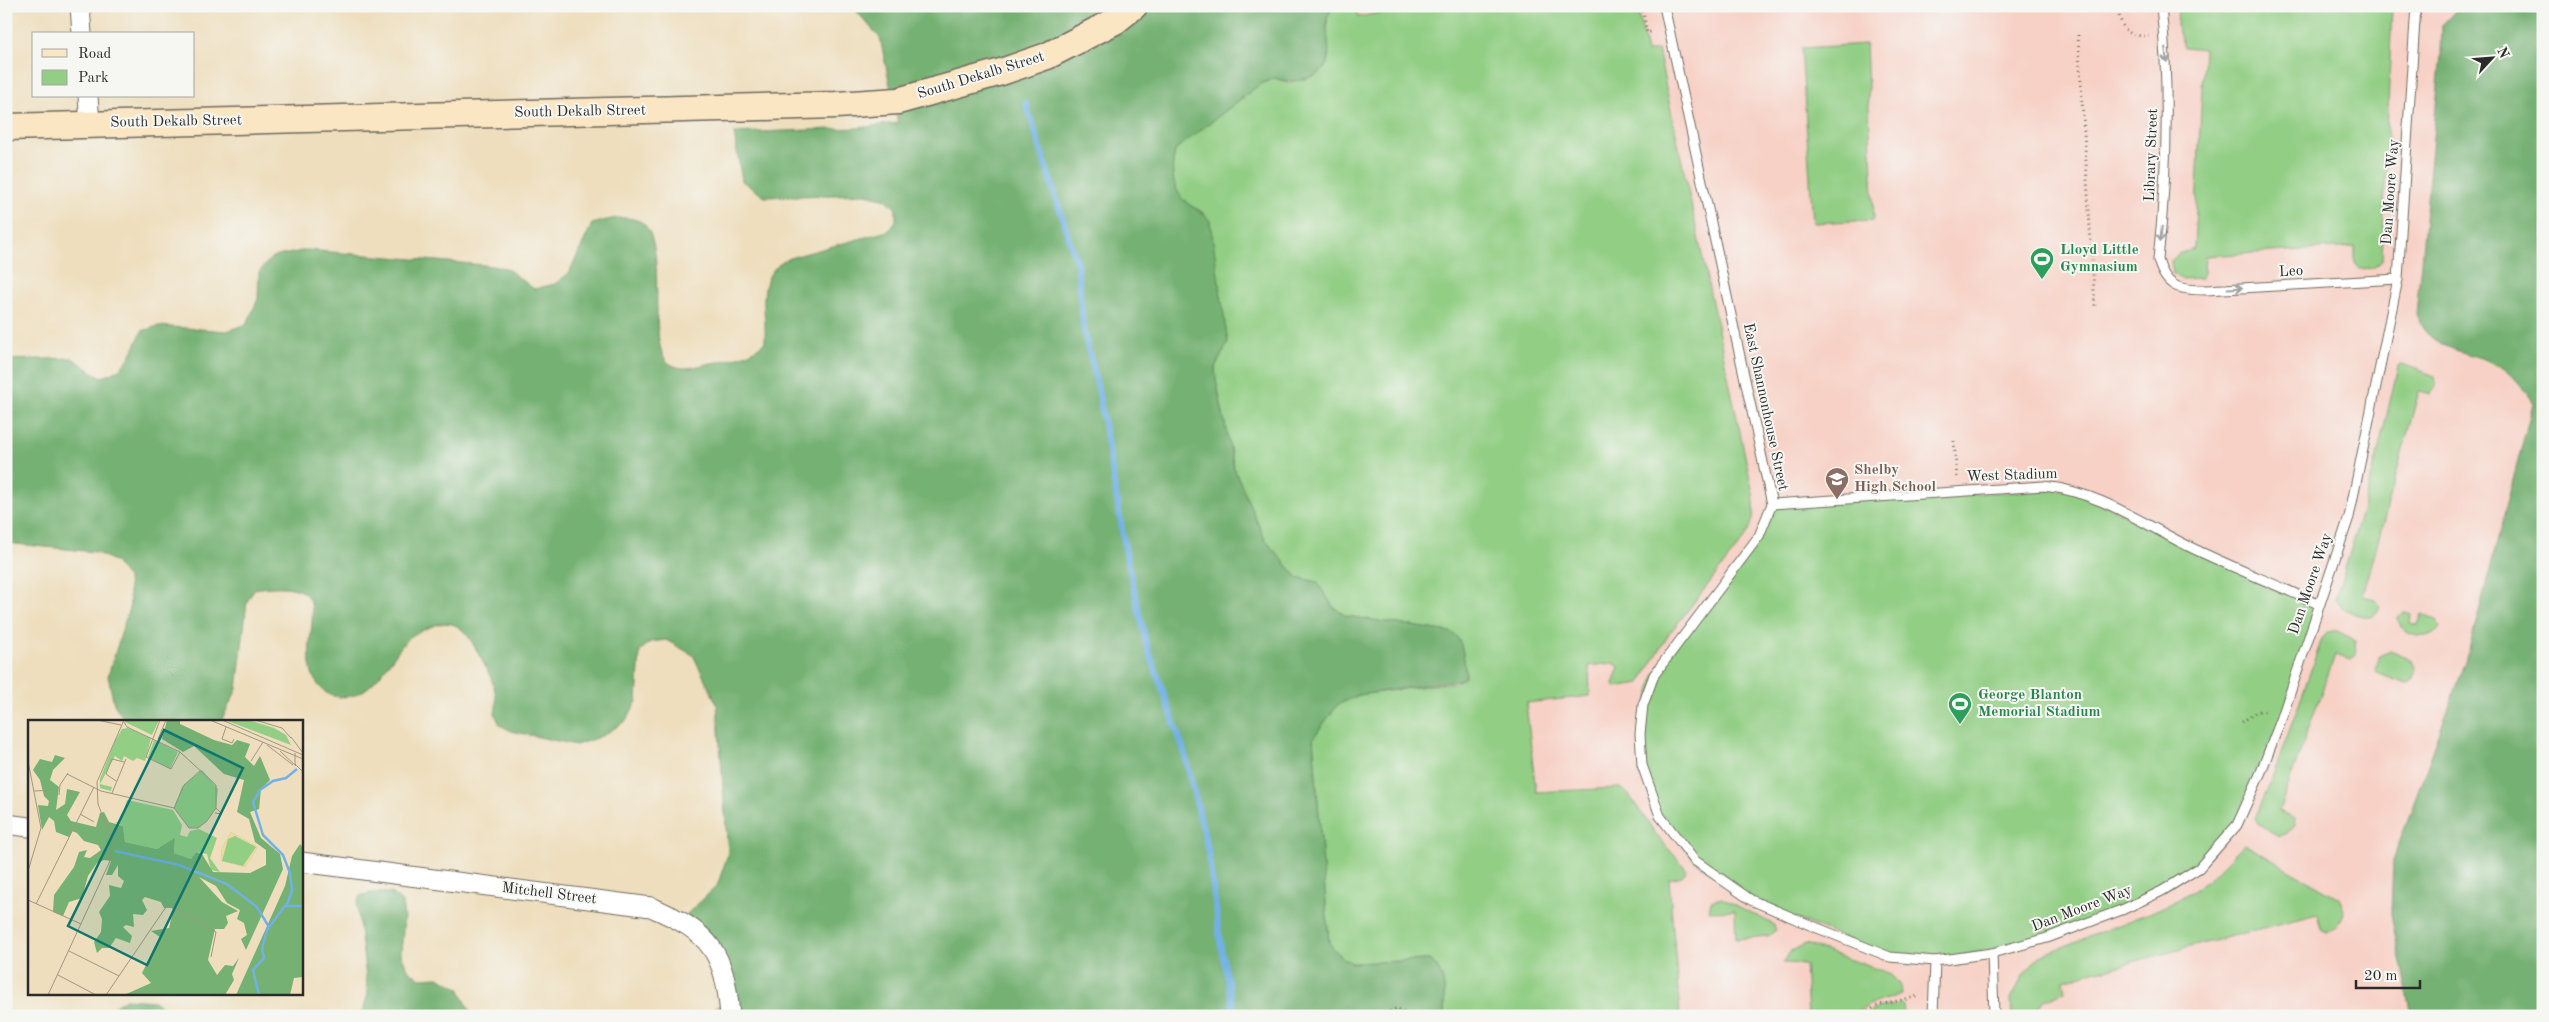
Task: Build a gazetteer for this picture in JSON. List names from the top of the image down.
{
  "streets": {
    "main road": ["South Dekalb Street"],
    "street": ["Mitchell Street"],
    "lane": [
      "Library Street",
      "Dan Moore Way",
      "Leo",
      "East Shannonhouse Street",
      "West Stadium"
    ]
  },
  "crossings": [
    ["Library Street", "Leo"],
    ["Dan Moore Way", "Leo"],
    ["Dan Moore Way", "East Shannonhouse Street"],
    ["Dan Moore Way", "West Stadium"],
    ["East Shannonhouse Street", "West Stadium"]
  ],
  "one_way": ["Library Street", "Leo"],
  "places": {
    "sports": ["Lloyd Little Gymnasium", "George Blanton Memorial Stadium"],
    "school or university": ["Shelby High School"]
  },
  "legend": ["Road", "Park"],
  "scale_bar": "20 m",
  "north": "top right"
}
